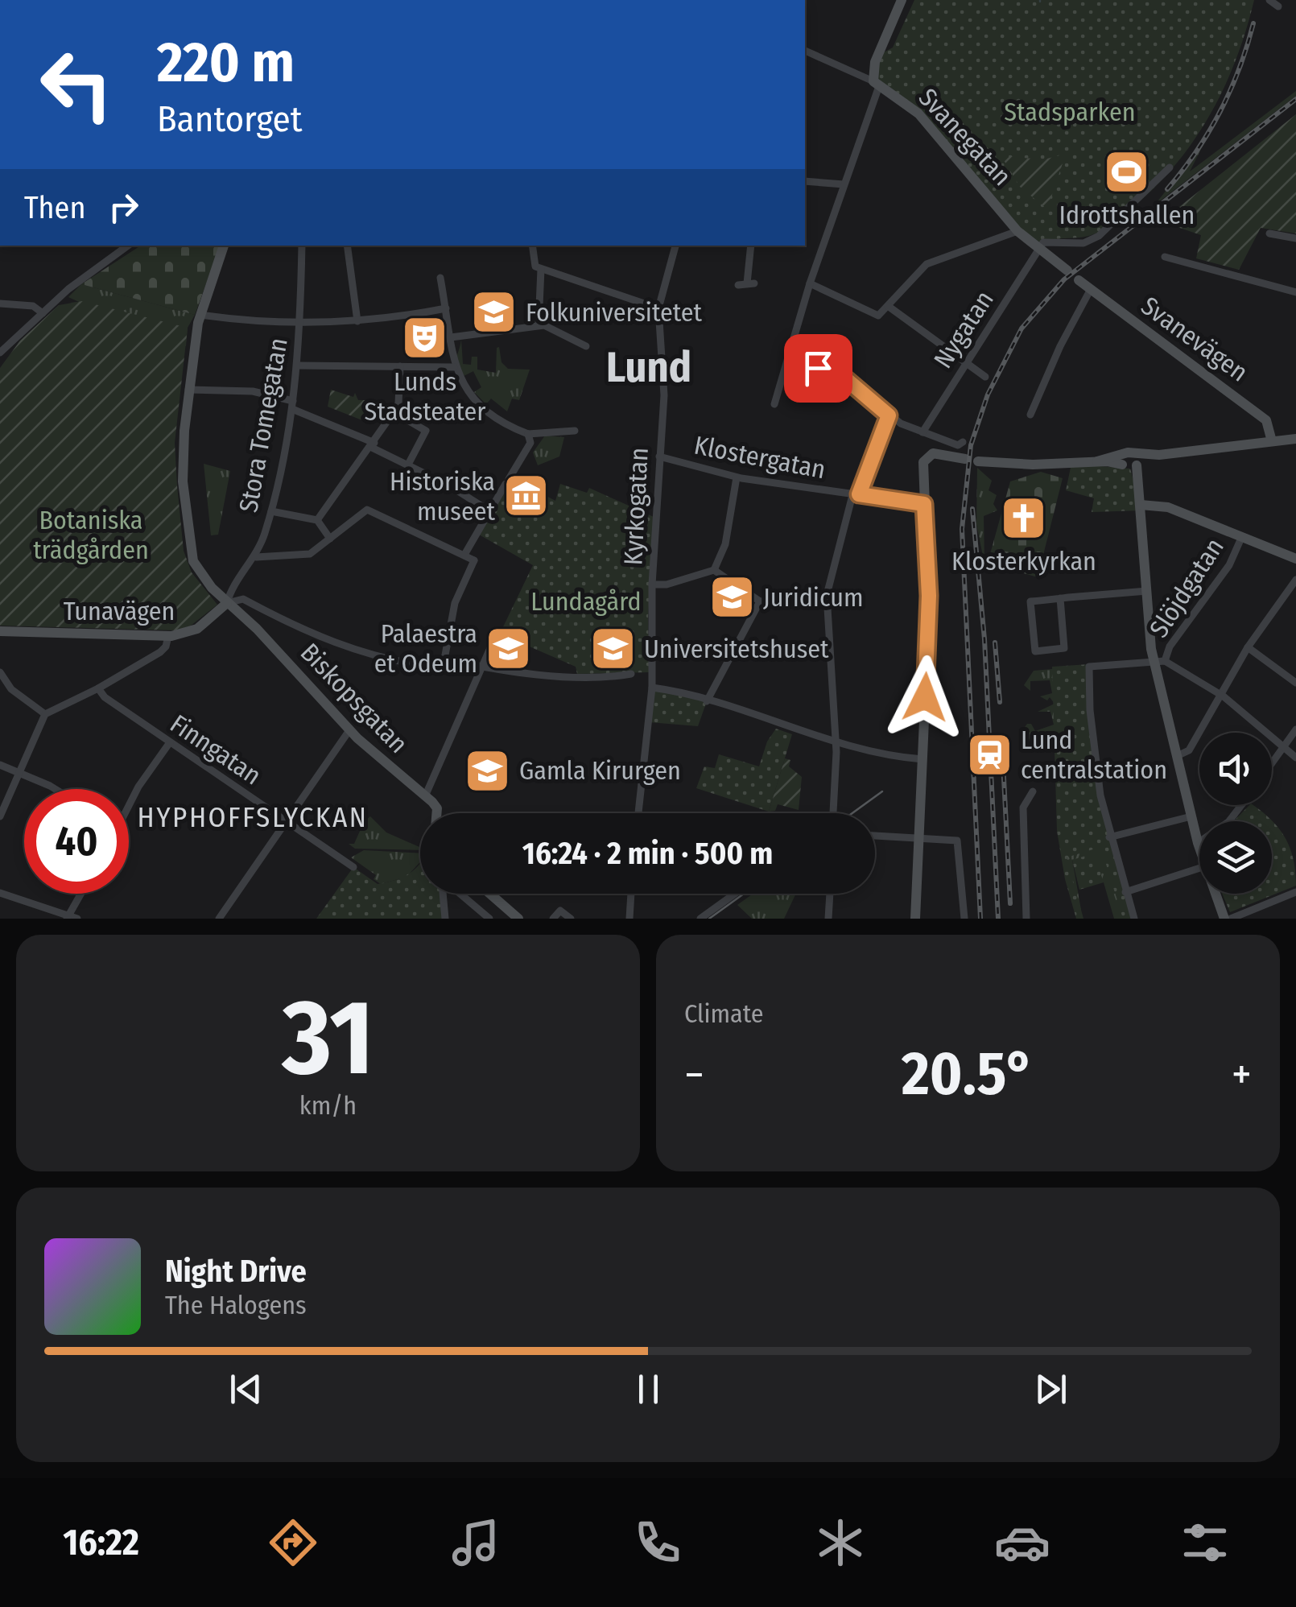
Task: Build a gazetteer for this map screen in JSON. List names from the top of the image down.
{
  "streets": {
    "street": [
      "Svanegatan",
      "Nygatan",
      "Svanevägen",
      "Stora Tomegatan",
      "Klostergatan",
      "Kyrkogatan",
      "Slöjdgatan",
      "Tunavägen",
      "Biskopsgatan",
      "Finngatan"
    ]
  },
  "crossings": [
    ["Svanegatan", "Nygatan"],
    ["Stora Tomegatan", "Tunavägen"],
    ["Stora Tomegatan", "Biskopsgatan"],
    ["Klostergatan", "Kyrkogatan"],
    ["Tunavägen", "Biskopsgatan"]
  ],
  "districts": ["Lund", "HYPHOFFSLYCKAN"],
  "parks": ["Stadsparken", "Botaniska trädgården", "Lundagård"],
  "places": {
    "sports": ["Idrottshallen"],
    "school or university": [
      "Folkuniversitetet",
      "Juridicum",
      "Palaestra et Odeum",
      "Universitetshuset",
      "Gamla Kirurgen"
    ],
    "theatre": ["Lunds Stadsteater"],
    "museum": ["Historiska museet"],
    "church": ["Klosterkyrkan"],
    "station": ["Lund centralstation"]
  },
  "page": {
    "turn": ["220 m", "Bantorget"],
    "then": "Then",
    "limit": "40",
    "trip": "16:24 · 2 min · 500 m",
    "tile": [
      ["31", "km/h"],
      "Climate"
    ],
    "heat": ["−", "20.5°", "+"],
    "song": ["Night Drive", "The Halogens"],
    "tabs": "16:22"
  }
}
